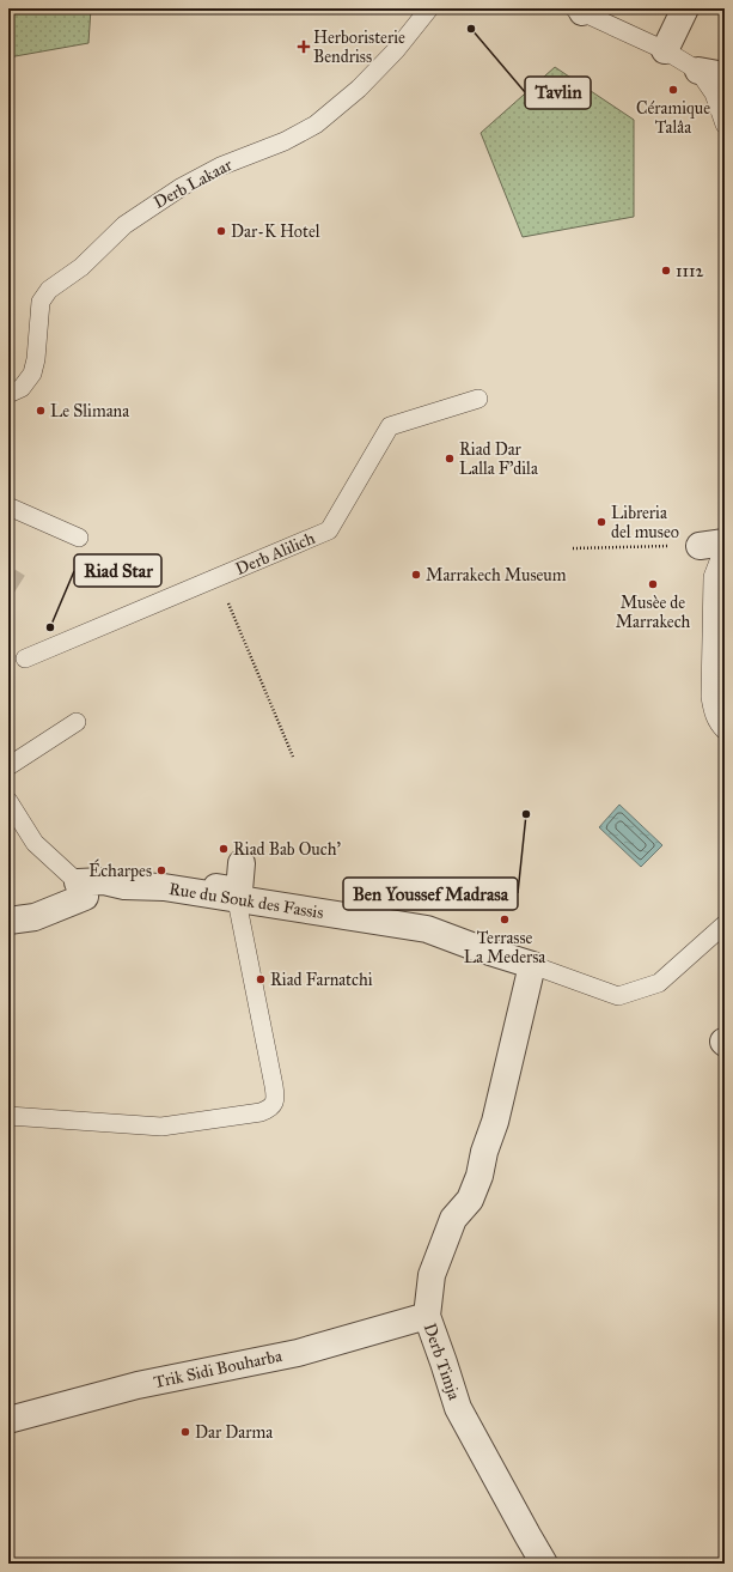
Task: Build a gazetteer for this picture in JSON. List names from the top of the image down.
{
  "streets": {
    "street": ["Rue du Souk des Fassis", "Derb Timja", "Trik Sidi Bouharba"],
    "lane": ["Derb Lakaar", "Derb Alilich"]
  },
  "crossings": [
    ["Rue du Souk des Fassis", "Derb Timja"],
    ["Derb Timja", "Trik Sidi Bouharba"]
  ],
  "places": {
    "other": [
      "Tavlin",
      "Céramique Talâa",
      "Dar-K Hotel",
      "1112",
      "Le Slimana",
      "Riad Dar Lalla F'dila",
      "Libreria del museo",
      "Marrakech Museum",
      "Musèe de Marrakech",
      "Riad Star",
      "Ben Youssef Madrasa",
      "Riad Bab Ouch’",
      "Écharpes",
      "Terrasse La Medersa",
      "Riad Farnatchi",
      "Dar Darma"
    ],
    "health": ["Herboristerie Bendriss"]
  }
}
